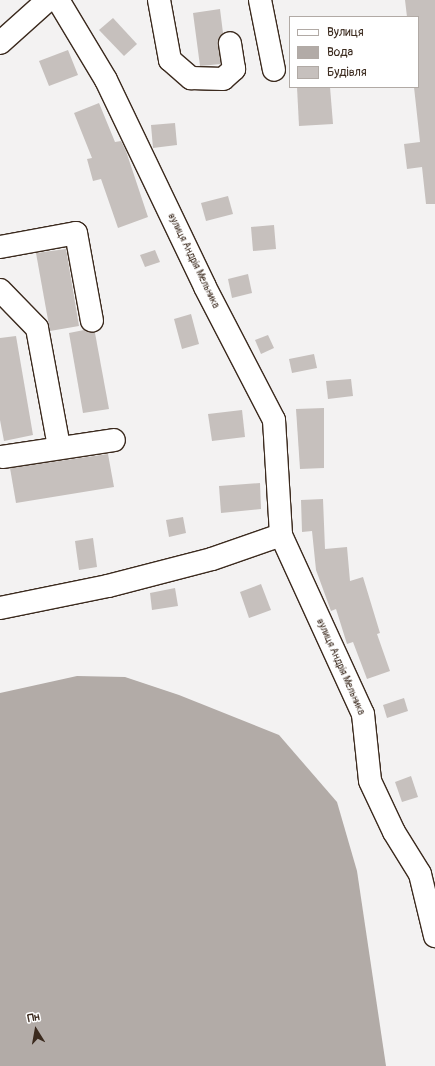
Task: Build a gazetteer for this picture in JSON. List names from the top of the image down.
{
  "streets": {
    "street": ["вулиця Андрія Мельника"]
  },
  "legend": ["Вулиця", "Вода", "Будівля"],
  "north": "top"
}
